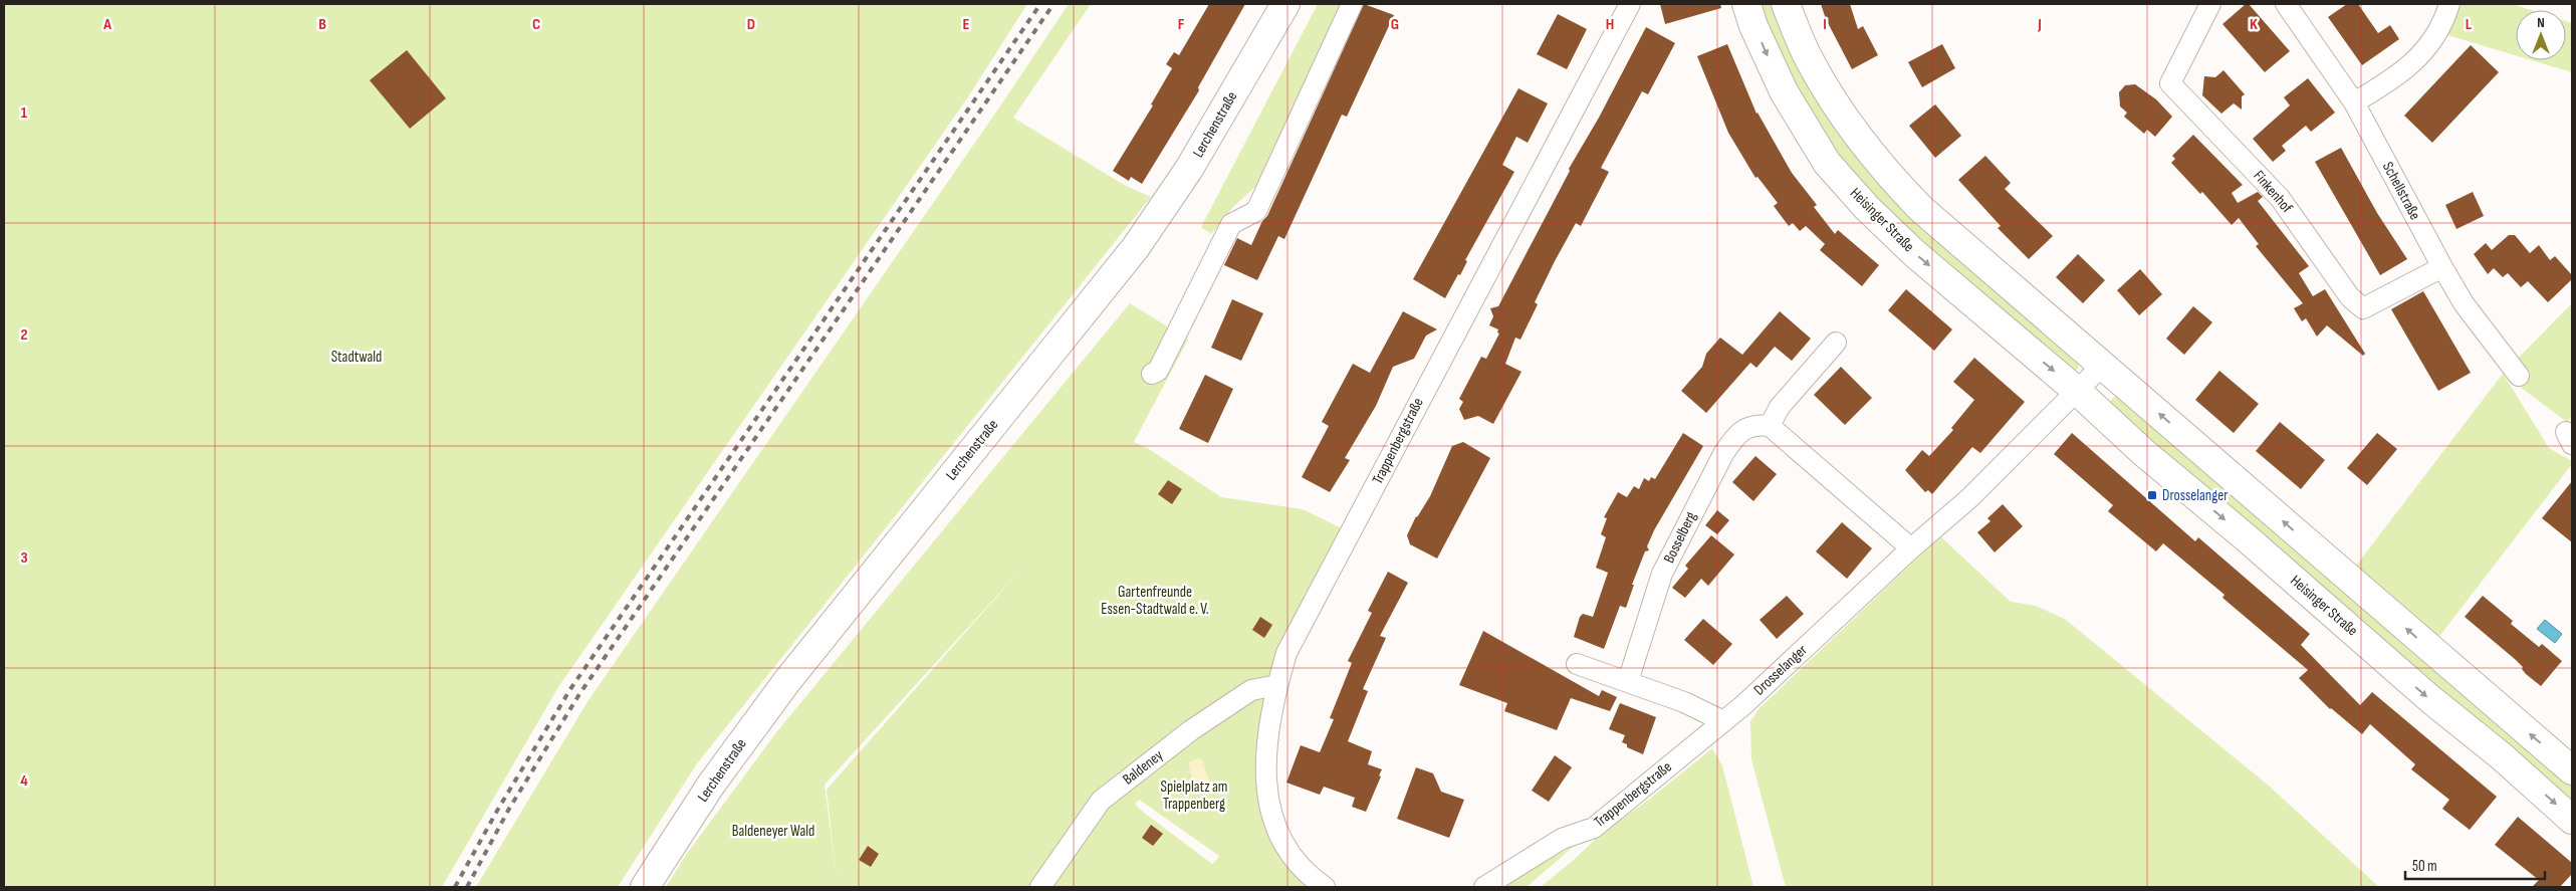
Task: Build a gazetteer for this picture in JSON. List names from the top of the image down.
{
  "streets": {
    "main road": ["Lerchenstraße", "Heisinger Straße"],
    "street": [
      "Schellstraße",
      "Finkenhof",
      "Trappenbergstraße",
      "Bosselberg",
      "Drosselanger",
      "Baldeney"
    ]
  },
  "crossings": [
    ["Schellstraße", "Finkenhof"],
    ["Heisinger Straße", "Drosselanger"],
    ["Trappenbergstraße", "Drosselanger"],
    ["Trappenbergstraße", "Baldeney"]
  ],
  "parks": [
    "Stadtwald",
    "Gartenfreunde Essen-Stadtwald e. V.",
    "Spielplatz am Trappenberg",
    "Baldeneyer Wald"
  ],
  "places": {
    "transit": ["Drosselanger"]
  },
  "scale_bar": "50 m",
  "north": "top",
  "grid": {
    "columns": [
      "A",
      "B",
      "C",
      "D",
      "E",
      "F",
      "G",
      "H",
      "I",
      "J",
      "K",
      "L"
    ],
    "rows": [
      "1",
      "2",
      "3",
      "4"
    ]
  }
}
